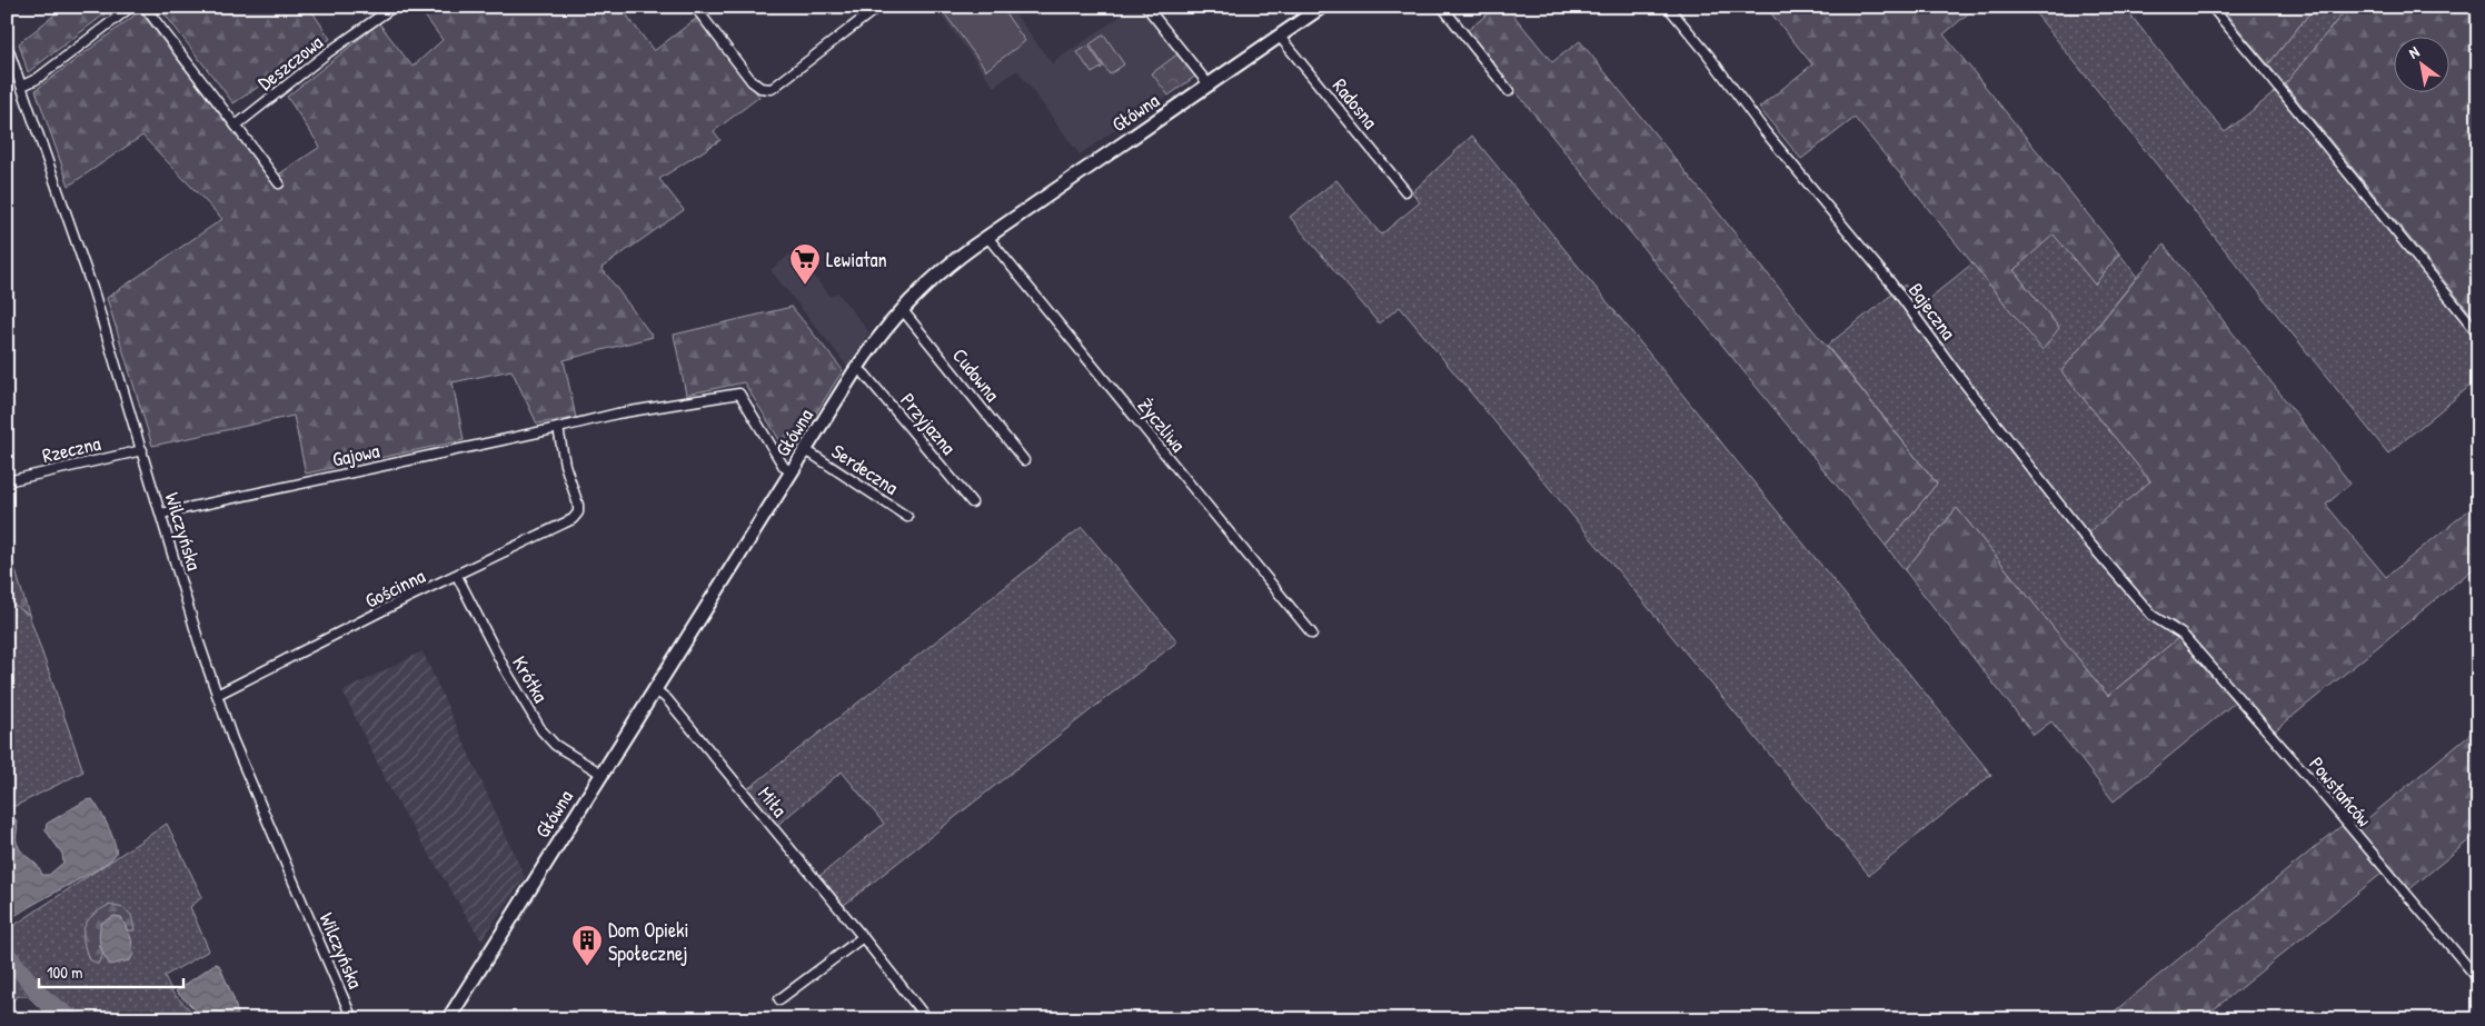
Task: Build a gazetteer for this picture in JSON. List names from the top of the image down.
{
  "streets": {
    "street": [
      "Deszczowa",
      "Radosna",
      "Główna",
      "Bajeczna",
      "Cudowna",
      "Przyjazna",
      "Życzliwa",
      "Rzeczna",
      "Gajowa",
      "Serdeczna",
      "Wilczyńska",
      "Gościnna",
      "Krótka",
      "Powstańców",
      "Miła"
    ]
  },
  "crossings": [
    ["Radosna", "Główna"],
    ["Główna", "Cudowna"],
    ["Główna", "Przyjazna"],
    ["Główna", "Życzliwa"],
    ["Główna", "Gajowa"],
    ["Główna", "Serdeczna"],
    ["Główna", "Krótka"],
    ["Główna", "Miła"],
    ["Bajeczna", "Powstańców"],
    ["Rzeczna", "Wilczyńska"],
    ["Gajowa", "Wilczyńska"],
    ["Gajowa", "Gościnna"],
    ["Wilczyńska", "Gościnna"],
    ["Gościnna", "Krótka"]
  ],
  "places": {
    "supermarket": ["Lewiatan"],
    "building": ["Dom Opieki Społecznej"]
  },
  "scale_bar": "100 m",
  "north": "top left"
}
